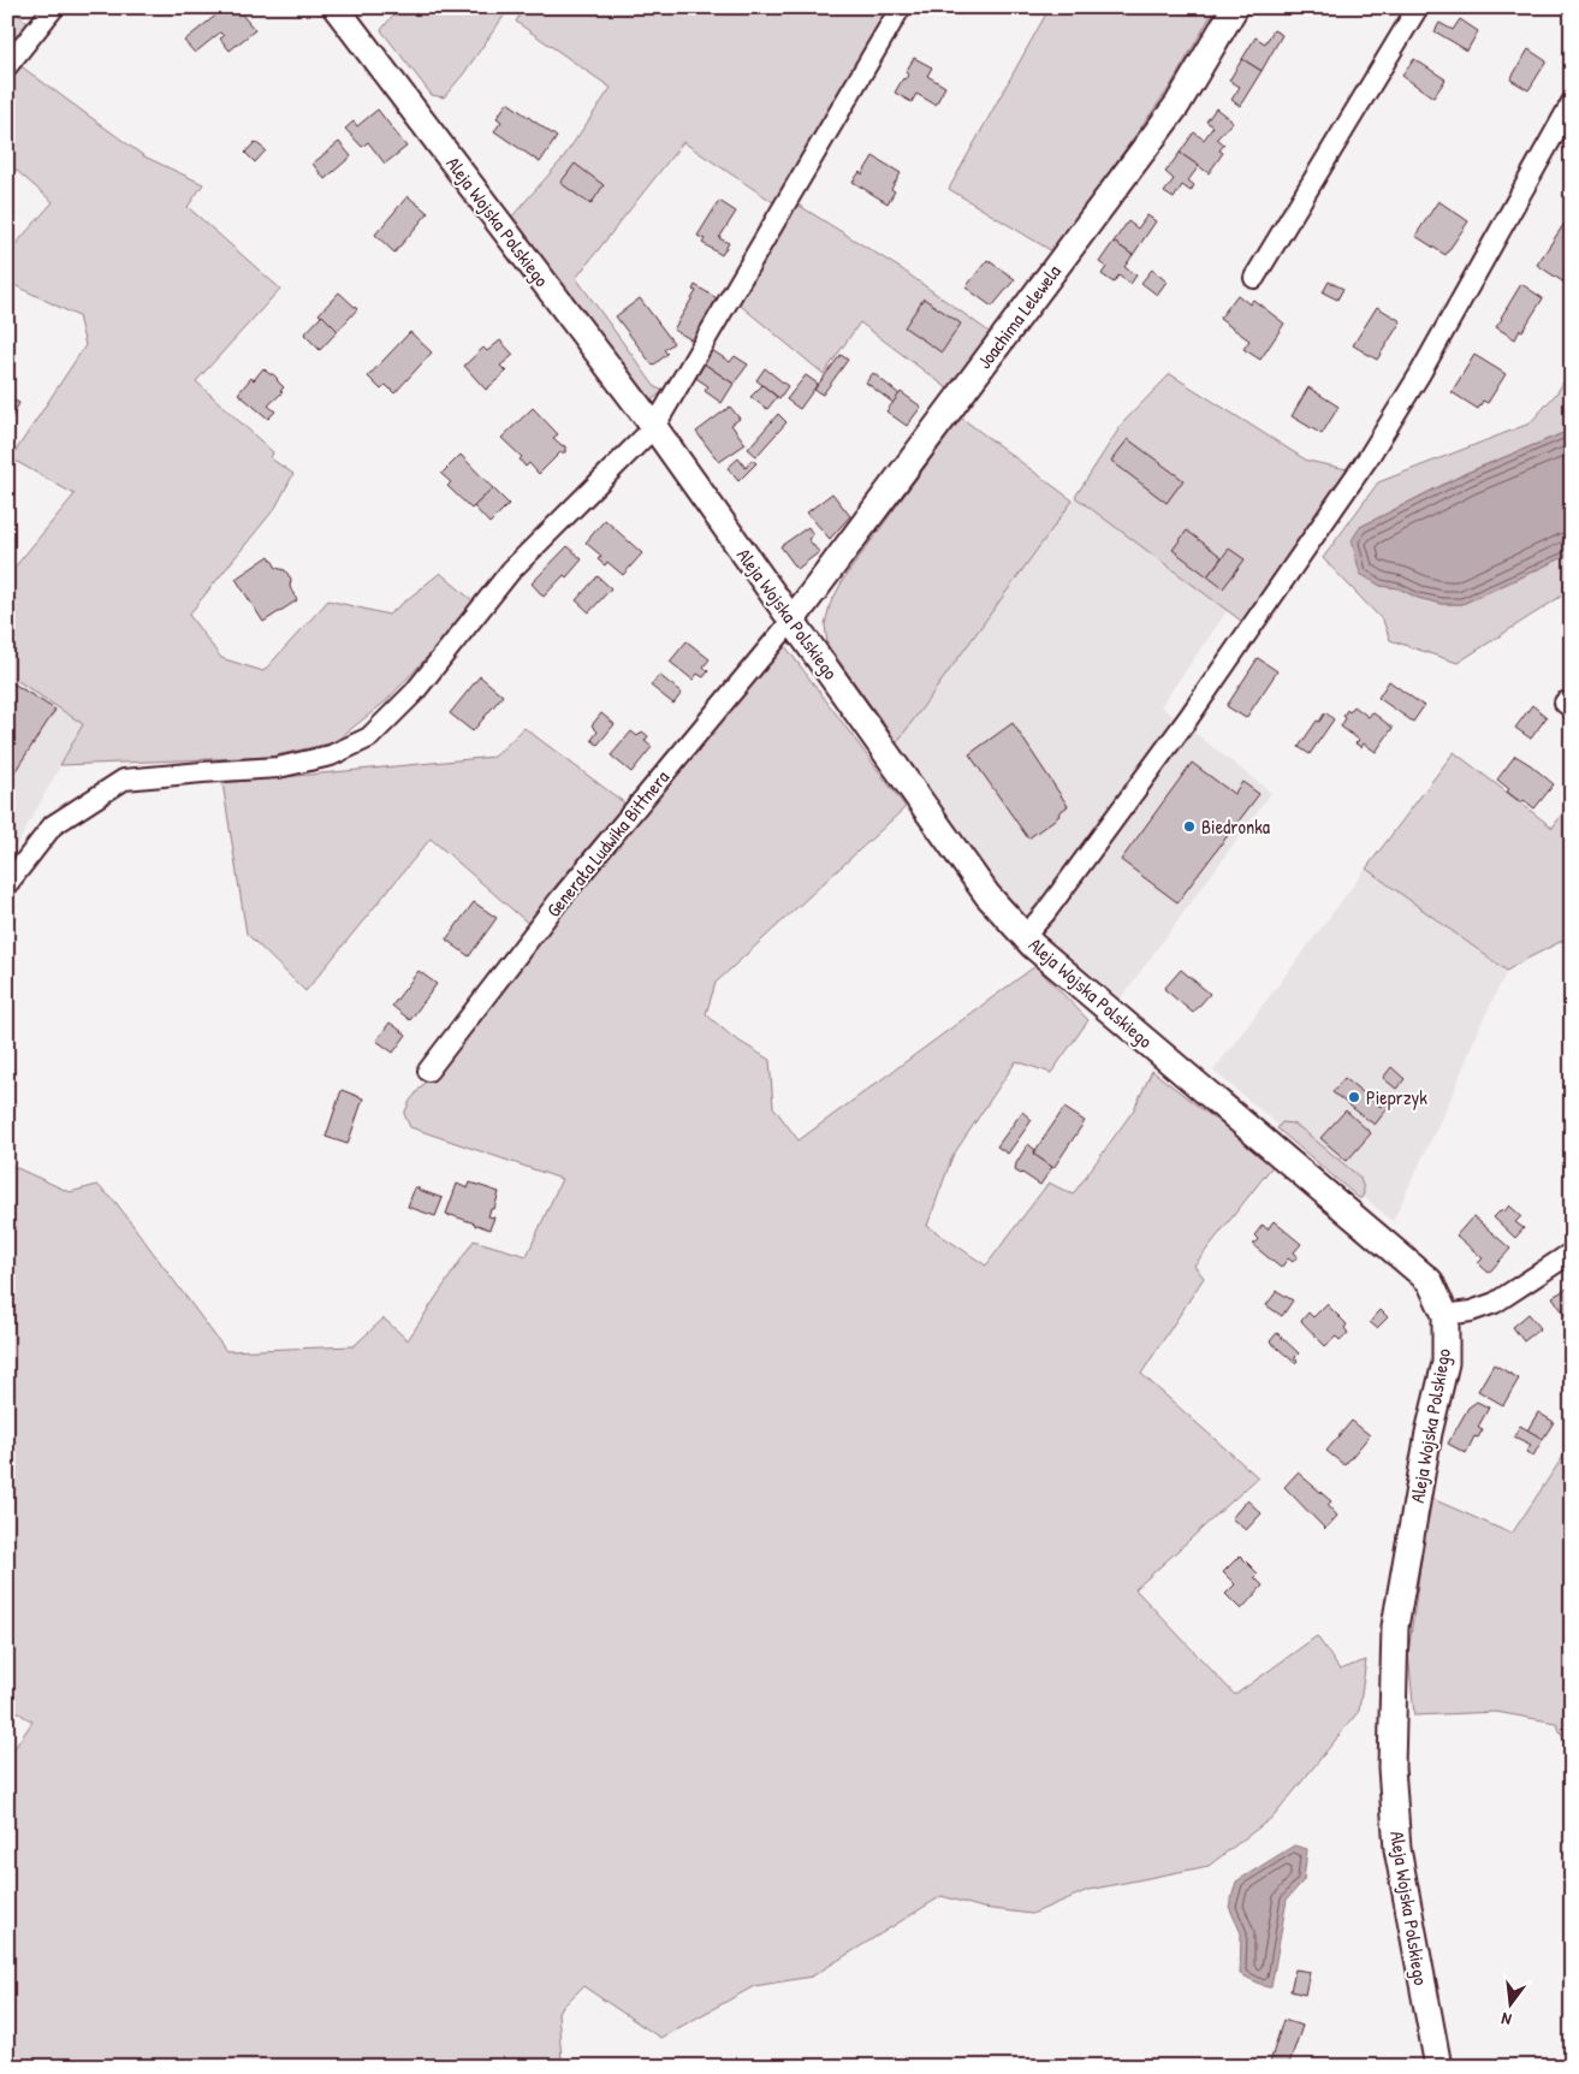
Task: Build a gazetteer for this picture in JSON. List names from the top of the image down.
{
  "streets": {
    "street": ["Aleja Wojska Polskiego", "Joachima Lelewela", "Generała Ludwika Bittnera"]
  },
  "crossings": [
    ["Aleja Wojska Polskiego", "Joachima Lelewela"],
    ["Aleja Wojska Polskiego", "Generała Ludwika Bittnera"],
    ["Joachima Lelewela", "Generała Ludwika Bittnera"]
  ],
  "places": ["Biedronka", "Pieprzyk"],
  "north": "bottom"
}
